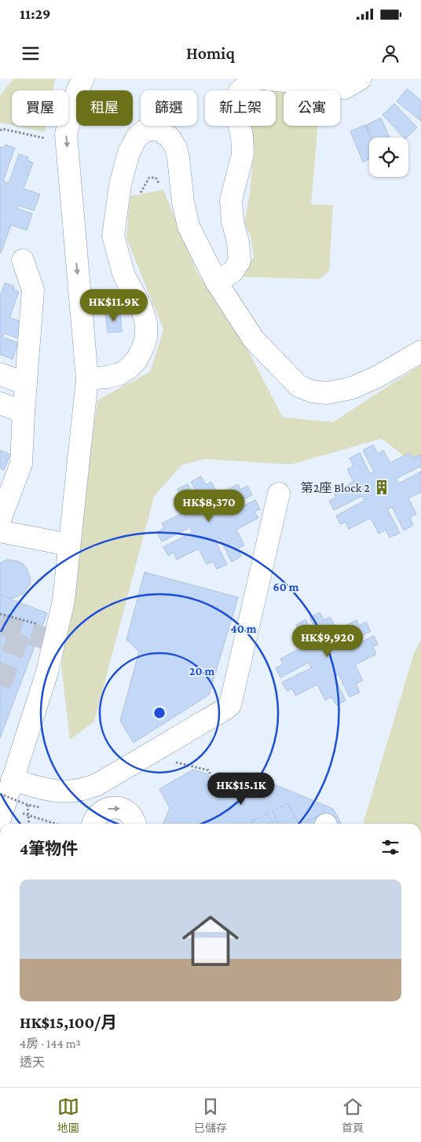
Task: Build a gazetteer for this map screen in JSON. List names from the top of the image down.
{
  "places": {
    "building": ["第2座 Block 2"]
  },
  "page": {
    "status": "11:29",
    "header": "Homiq",
    "chip": [
      "買屋",
      "租屋",
      "篩選",
      "新上架",
      "公寓"
    ],
    "price": [
      "HK$11.9K",
      "HK$8,370",
      "HK$9,920",
      "HK$15.1K"
    ],
    "heading": "4筆物件",
    "list": [
      {
        "name": "HK$15,100/月",
        "note": "4房 · 144 m² · 透天"
      }
    ],
    "tabs": ["地圖", "已儲存", "首頁"]
  },
  "rings": ["60 m", "40 m", "20 m"]
}
